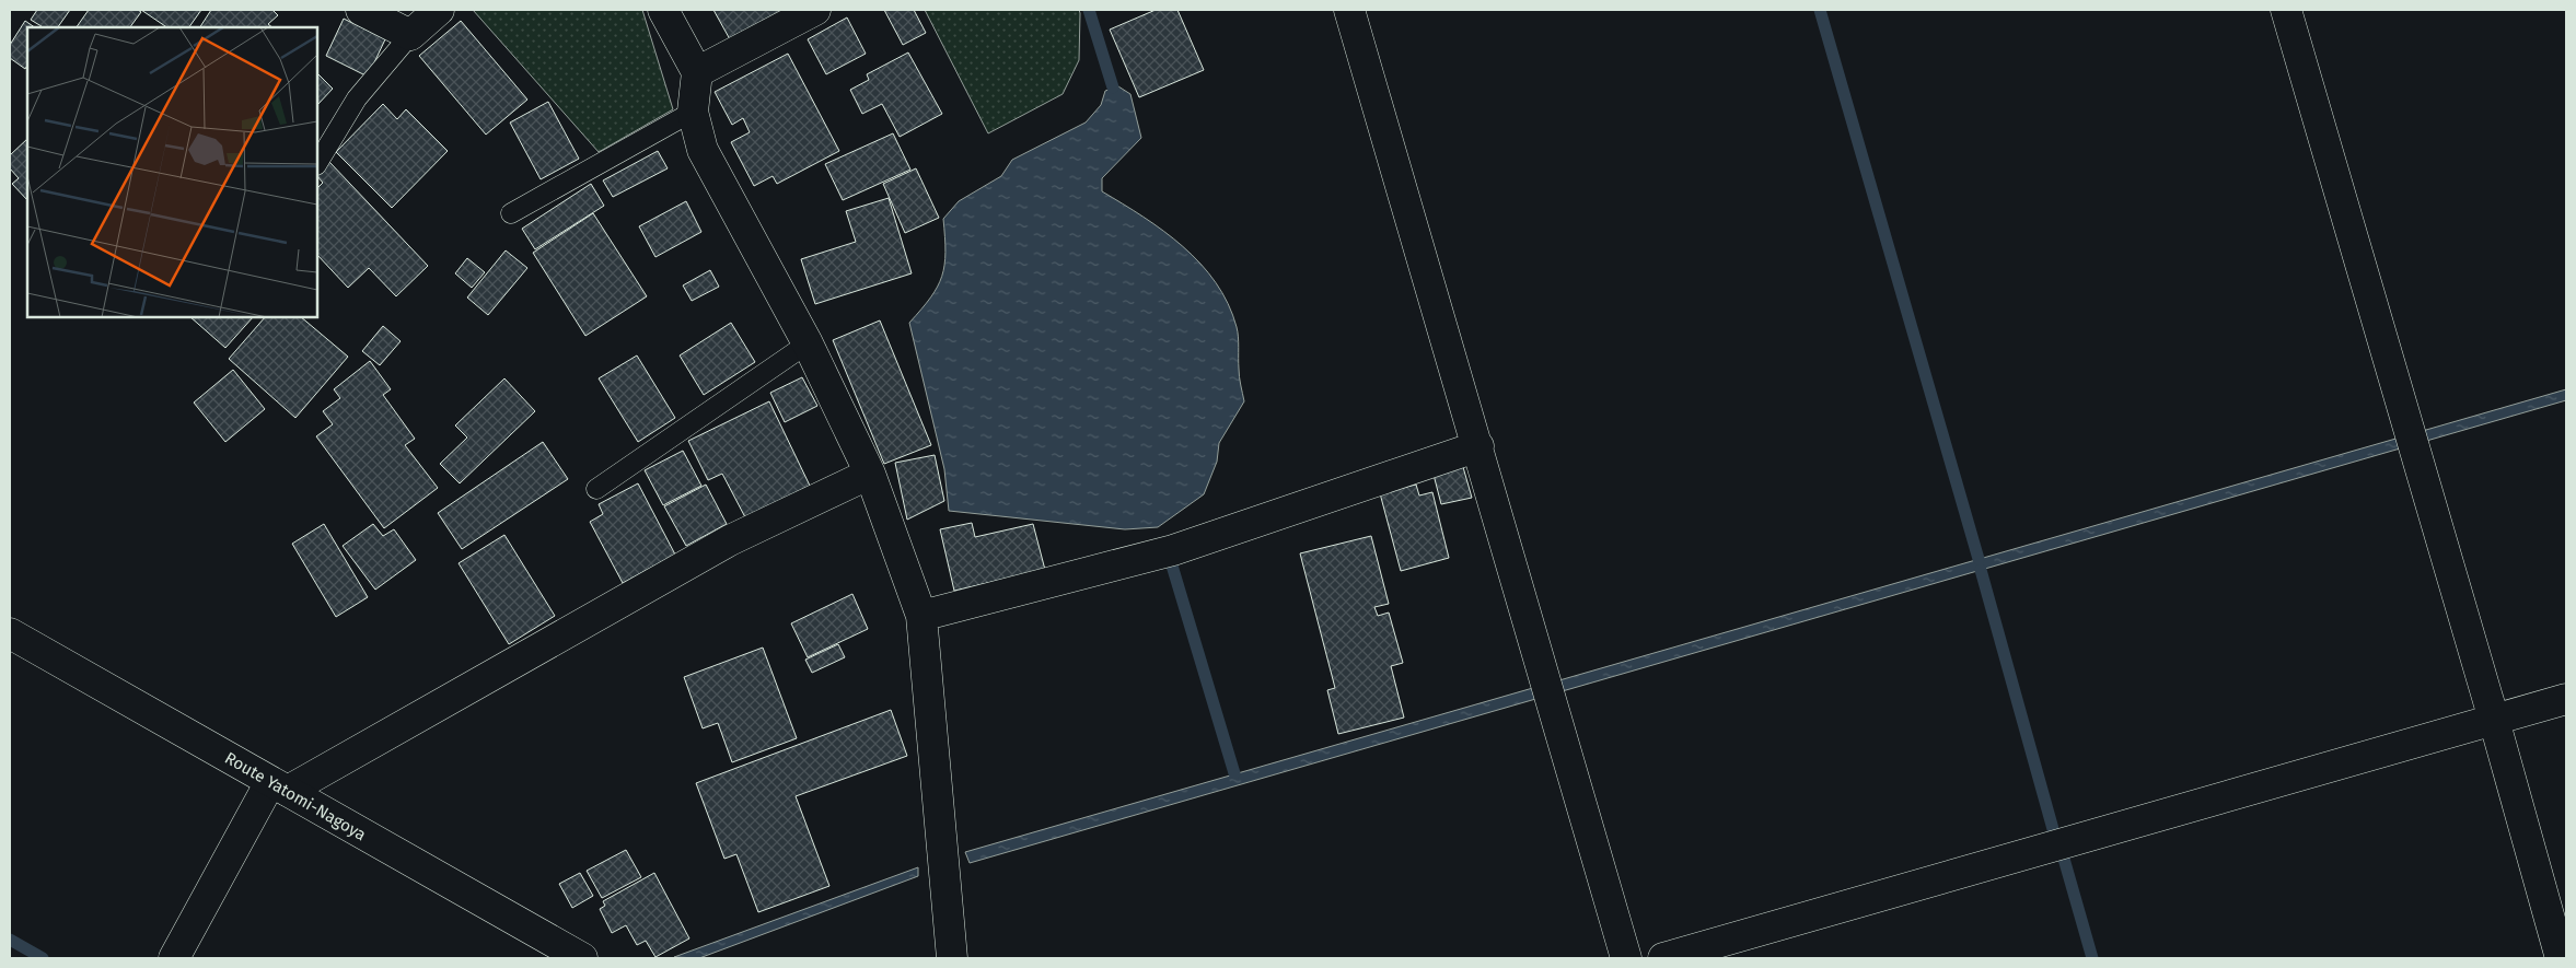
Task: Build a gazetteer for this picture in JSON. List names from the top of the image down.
{
  "streets": {
    "street": ["Route Yatomi-Nagoya"]
  }
}
